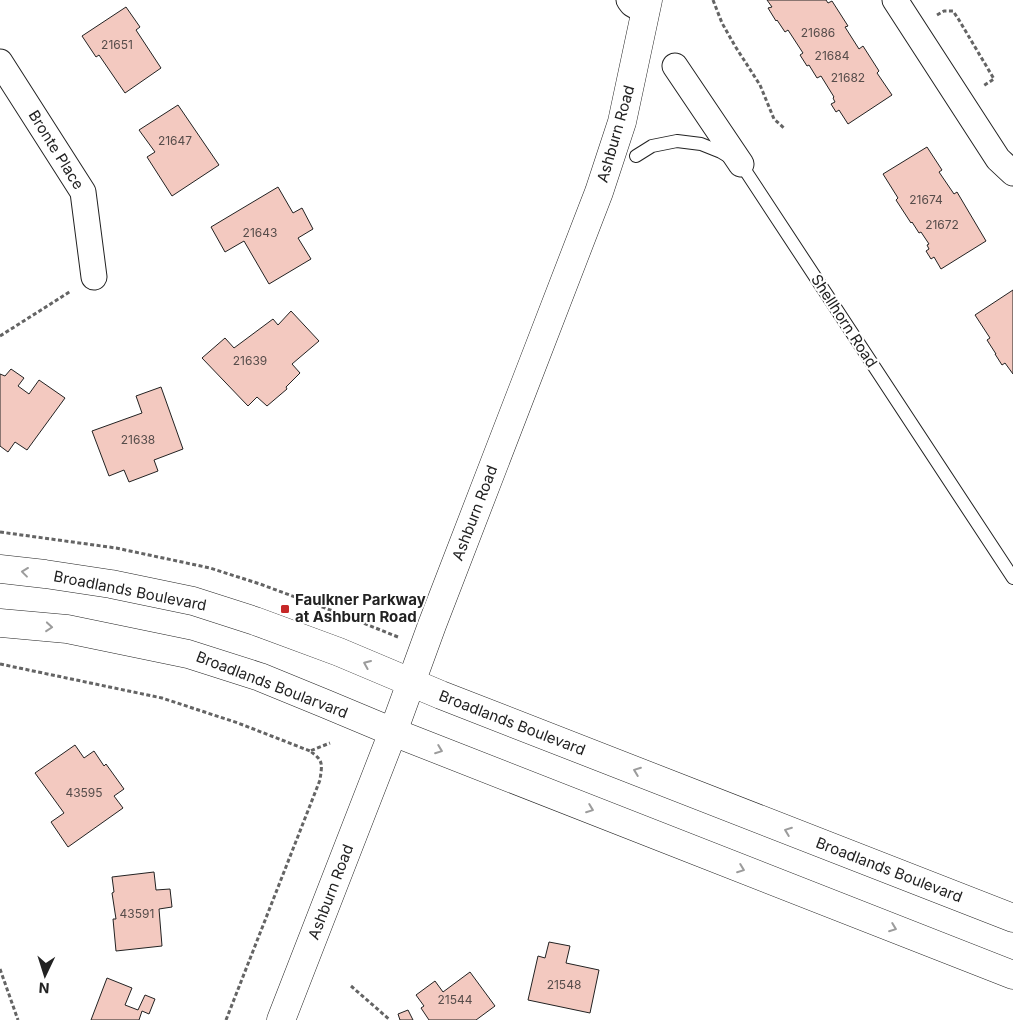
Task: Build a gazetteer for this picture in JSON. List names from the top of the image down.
{
  "streets": {
    "main road": ["Ashburn Road", "Broadlands Boulevard", "Broadlands Boularvard"],
    "street": ["Bronte Place", "Shellhorn Road"]
  },
  "crossings": [
    ["Ashburn Road", "Broadlands Boulevard"],
    ["Ashburn Road", "Broadlands Boularvard"]
  ],
  "one_way": ["Broadlands Boularvard"],
  "places": {
    "transit": ["Faulkner Parkway at Ashburn Road"]
  },
  "house_numbers": [
    "21686",
    "21651",
    "21684",
    "21682",
    "21647",
    "21674",
    "21672",
    "21643",
    "21639",
    "21638",
    "43595",
    "43591",
    "21548",
    "21544"
  ],
  "north": "bottom"
}
